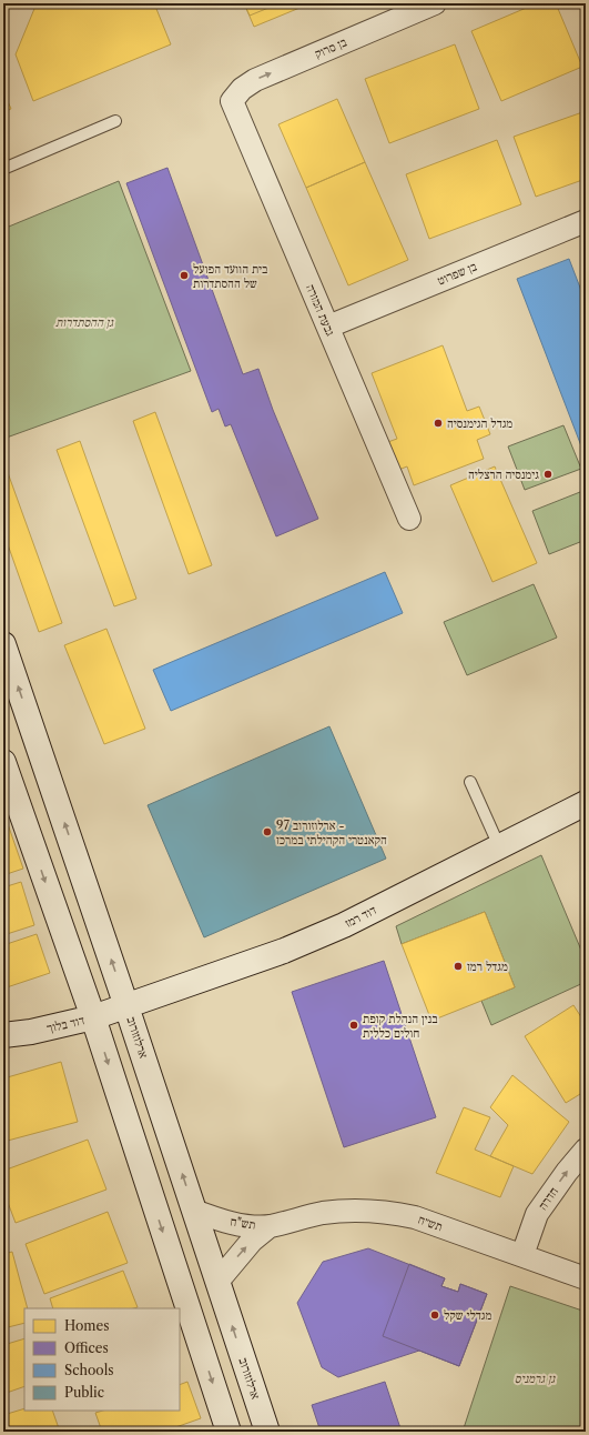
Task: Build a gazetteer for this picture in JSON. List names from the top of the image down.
{
  "streets": {
    "street": [
      "בן סרוק",
      "בן שפרוט",
      "גבעת המורה",
      "דוד רמז",
      "דוד בלוך",
      "ארלוזורוב",
      "חדרה",
      "תש\"ח",
      "תש״ח"
    ]
  },
  "crossings": [
    ["בן סרוק", "גבעת המורה"],
    ["בן שפרוט", "גבעת המורה"],
    ["דוד רמז", "דוד בלוך"],
    ["דוד רמז", "ארלוזורוב"],
    ["דוד בלוך", "ארלוזורוב"],
    ["ארלוזורוב", "תש\"ח"],
    ["חדרה", "תש״ח"],
    ["תש\"ח", "תש״ח"]
  ],
  "one_way": ["בן סרוק", "חדרה", "תש\"ח"],
  "parks": ["גן ההסתדרות", "גן גרמניס"],
  "places": [
    "בית הוועד הפועל של ההסתדרות",
    "מגדל הגימנסיה",
    "גימנסיה הרצליה",
    "ארלוזורוב 97 - הקאנטרי הקהילתי במרכז",
    "מגדל רמז",
    "בנין הנהלת קופת חולים כללית",
    "מגדלי שקל"
  ],
  "legend": [
    "Homes",
    "Offices",
    "Schools",
    "Public"
  ]
}
